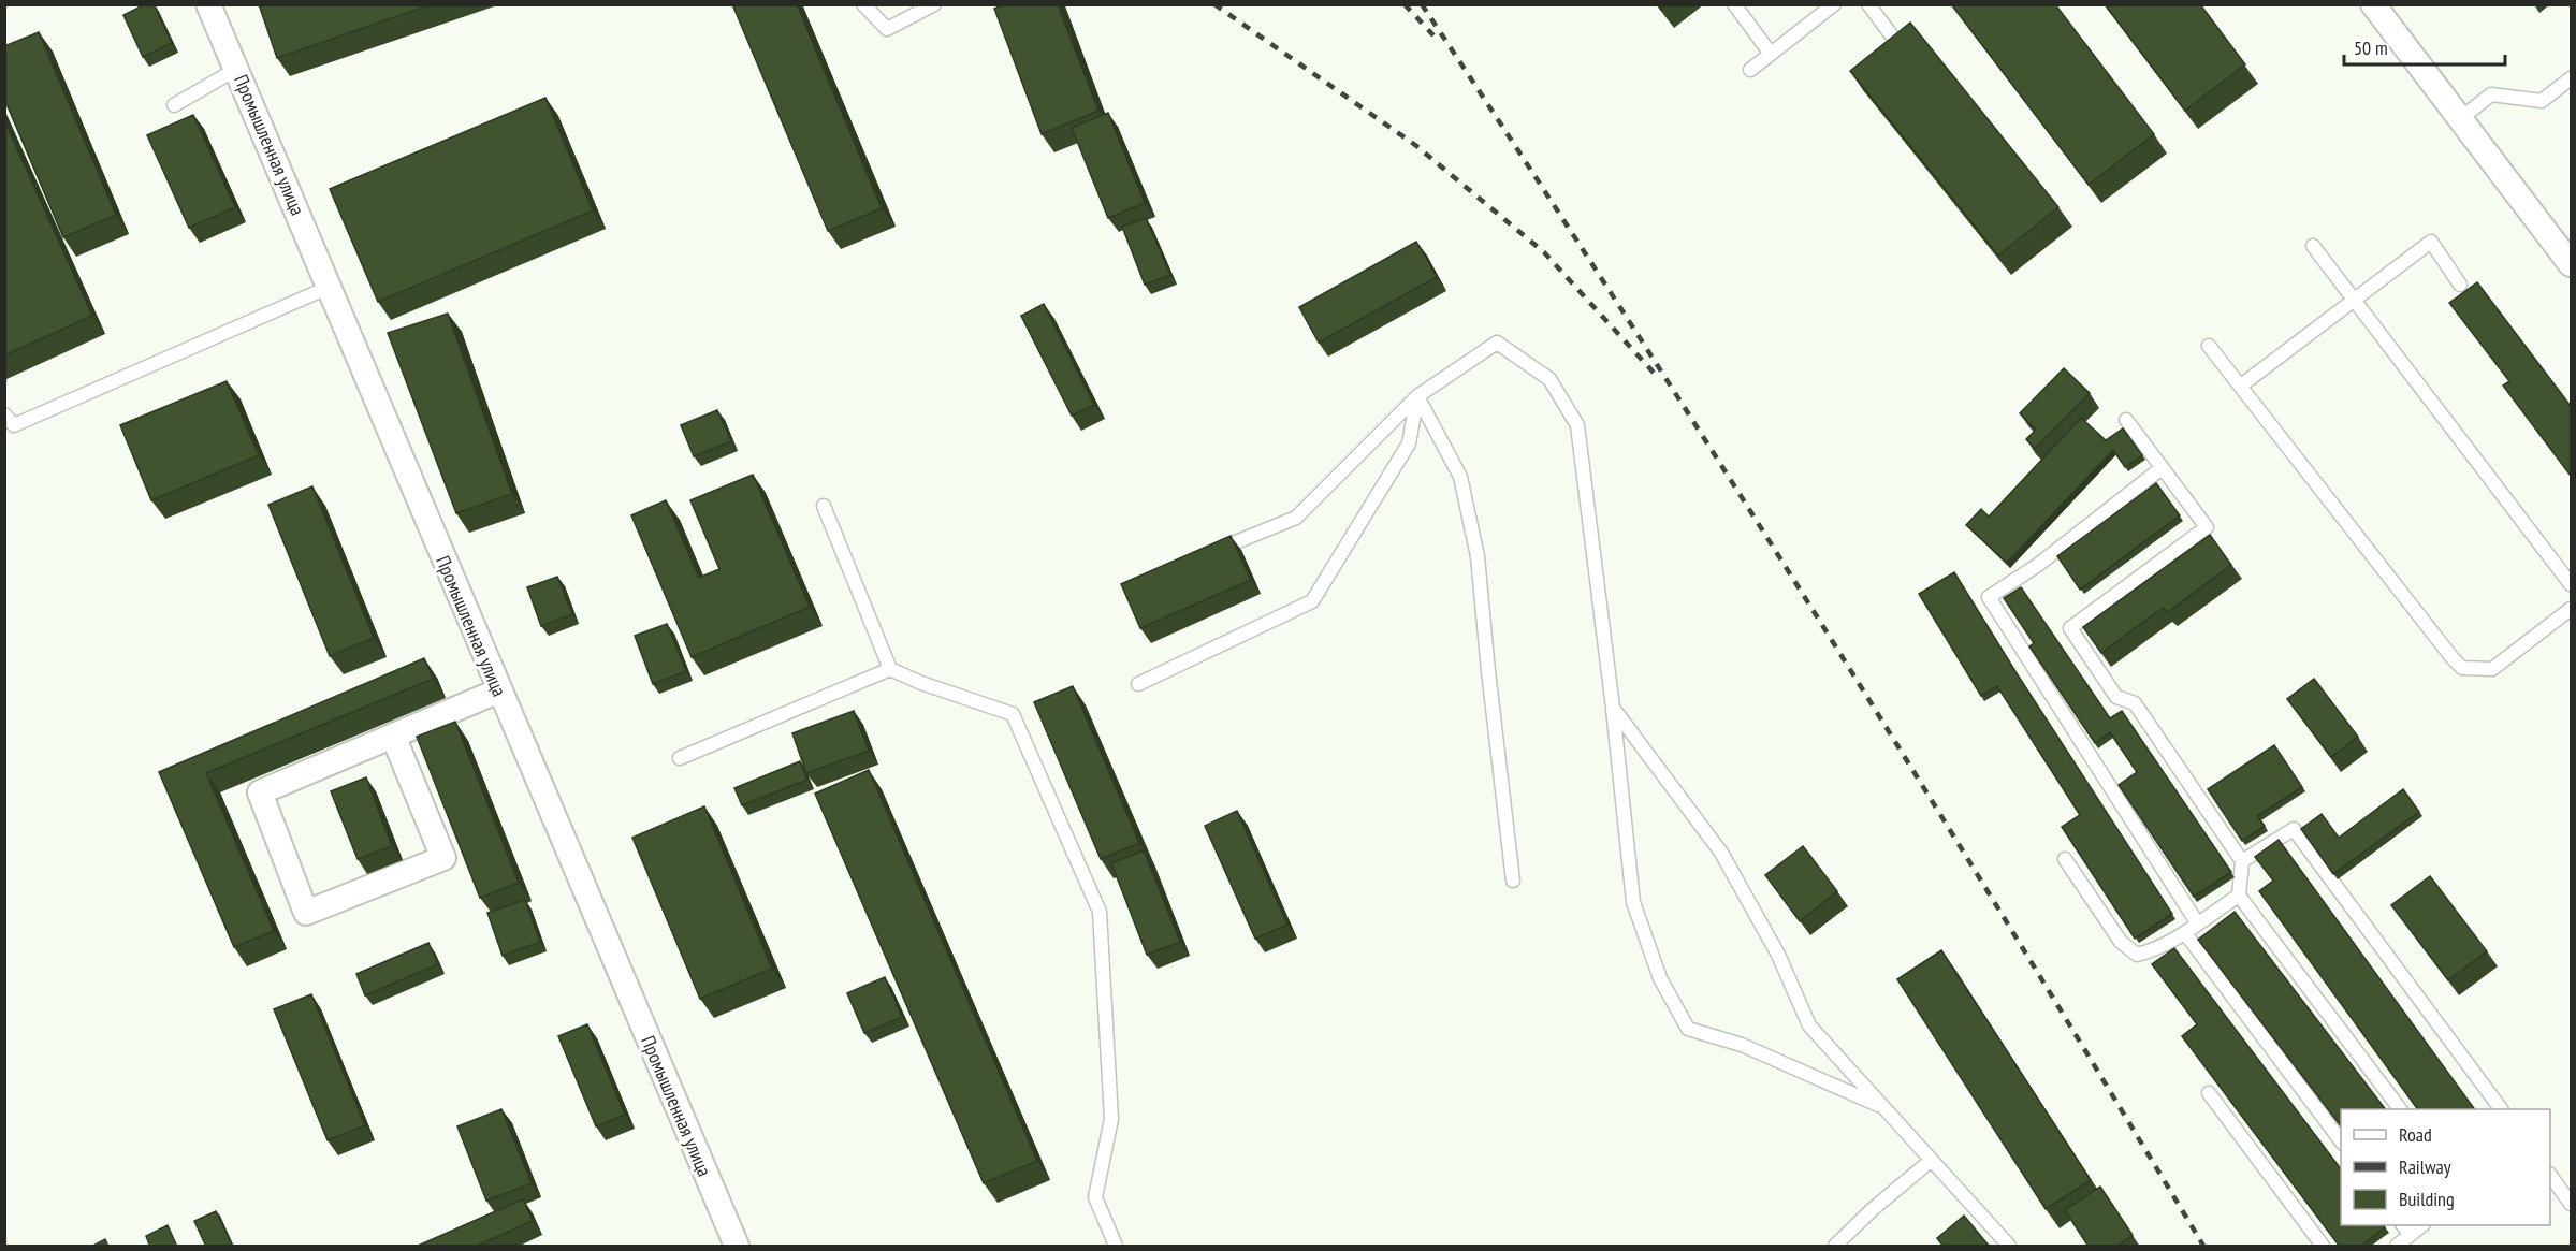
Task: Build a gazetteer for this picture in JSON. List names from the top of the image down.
{
  "streets": {
    "street": ["Промышленная улица"]
  },
  "legend": ["Road", "Railway", "Building"],
  "scale_bar": "50 m"
}
